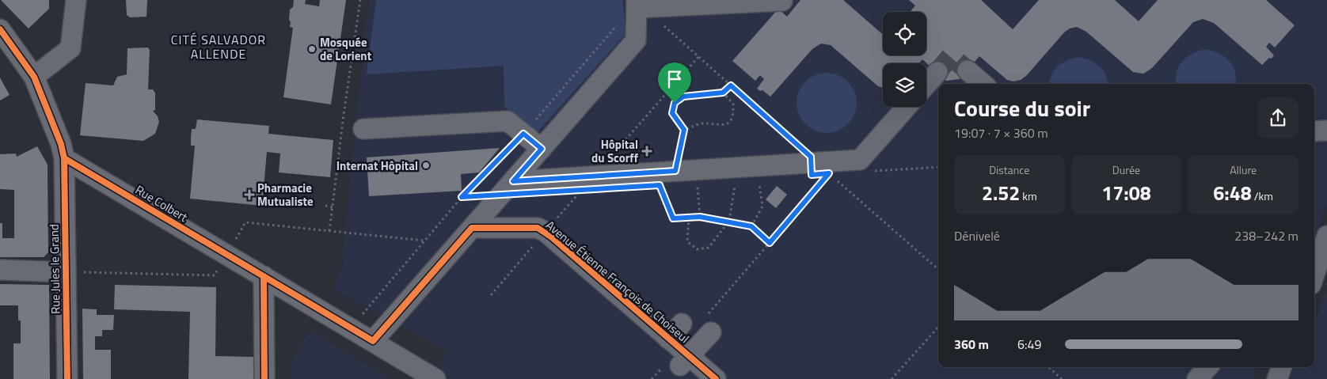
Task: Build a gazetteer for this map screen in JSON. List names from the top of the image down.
{
  "streets": {
    "street": ["Rue Colbert", "Rue Jules le Grand", "Avenue Étienne François de Choiseul"]
  },
  "crossings": [
    ["Rue Colbert", "Rue Jules le Grand"]
  ],
  "districts": ["CITÉ SALVADOR ALLENDE"],
  "places": {
    "other": ["Mosquée de Lorient", "Internat Hôpital"],
    "health": ["Hôpital du Scorff", "Pharmacie Mutualiste"]
  },
  "page": {
    "heading": ["Course du soir", "19:07 · 7 × 360 m"],
    "stats": [
      ["Distance", "2.52 km"],
      ["Durée", "17:08"],
      ["Allure", "6:48 /km"]
    ],
    "chart": ["Dénivelé", "238–242 m"],
    "list": [
      {
        "name": "360 m",
        "note": "6:49"
      }
    ]
  }
}
